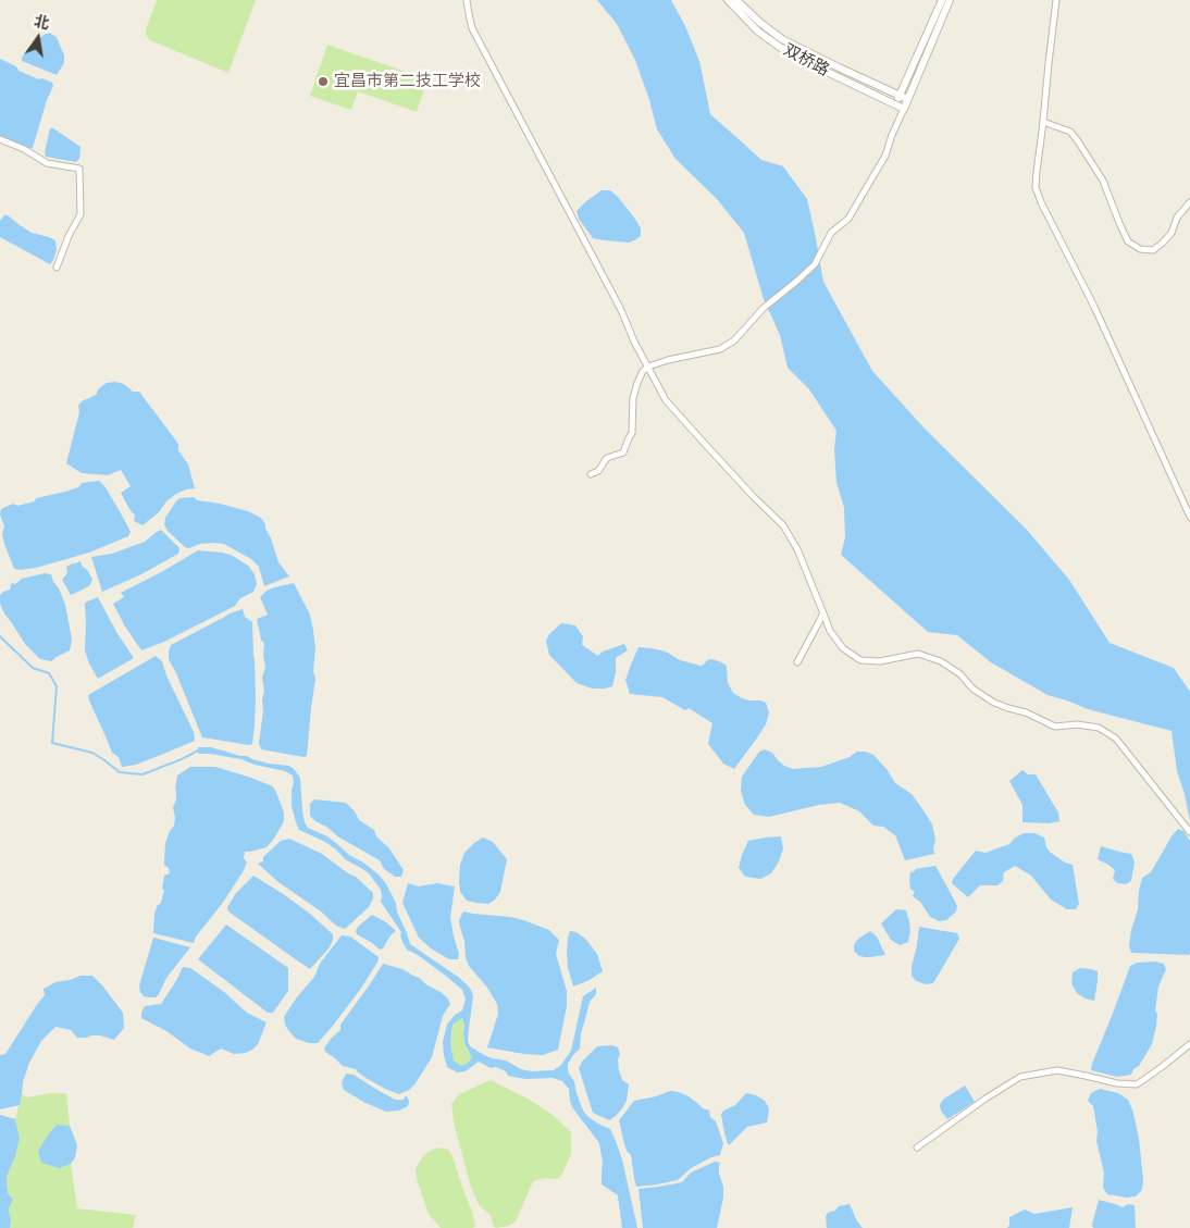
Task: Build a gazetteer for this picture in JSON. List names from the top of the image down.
{
  "streets": {
    "street": ["双桥路"]
  },
  "places": ["宜昌市第二技工学校"],
  "north": "top"
}
